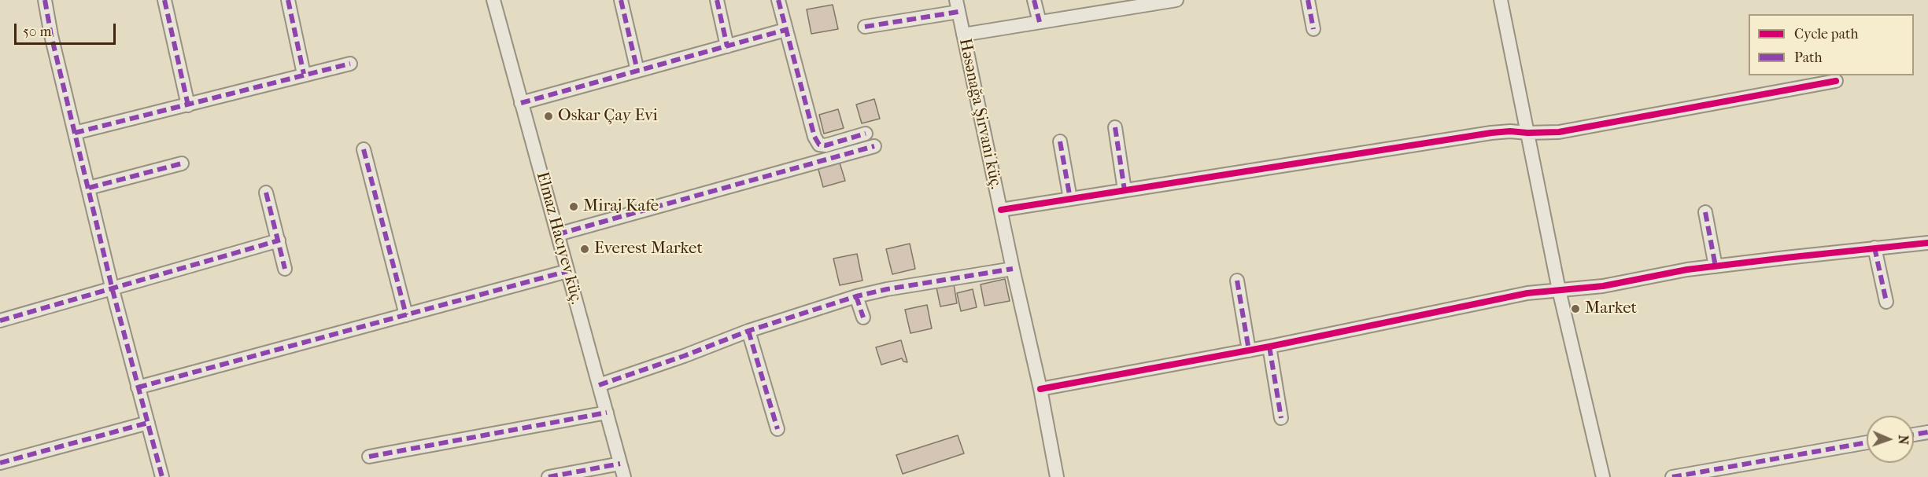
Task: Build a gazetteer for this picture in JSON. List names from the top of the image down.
{
  "streets": {
    "street": ["Həsənağa Şirvani küç.", "Elmaz Hacıyev küç."]
  },
  "places": [
    "Oskar Çay Evi",
    "Miraj Kafe",
    "Everest Market",
    "Market"
  ],
  "legend": ["Cycle path", "Path"],
  "scale_bar": "50 m",
  "north": "right"
}
